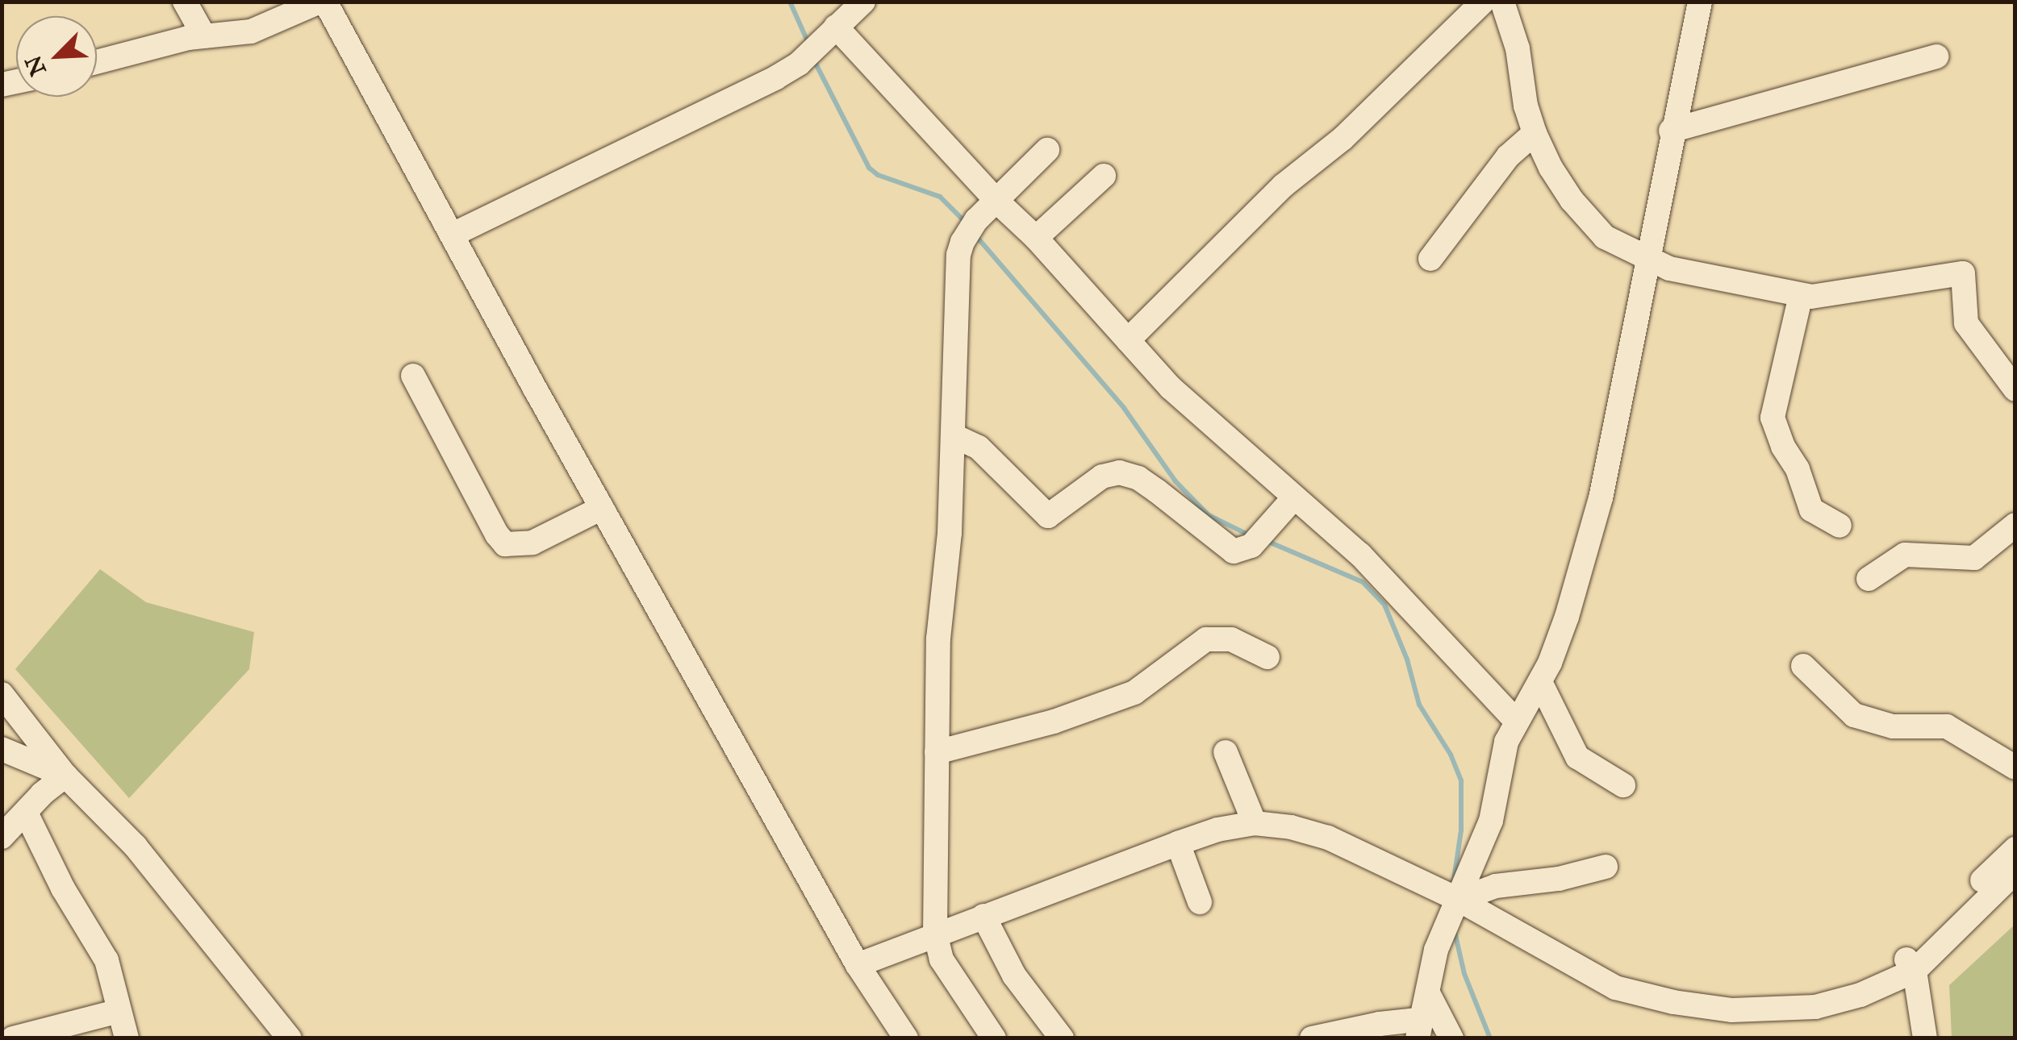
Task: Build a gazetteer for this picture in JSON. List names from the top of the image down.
{
  "north": "bottom left"
}
